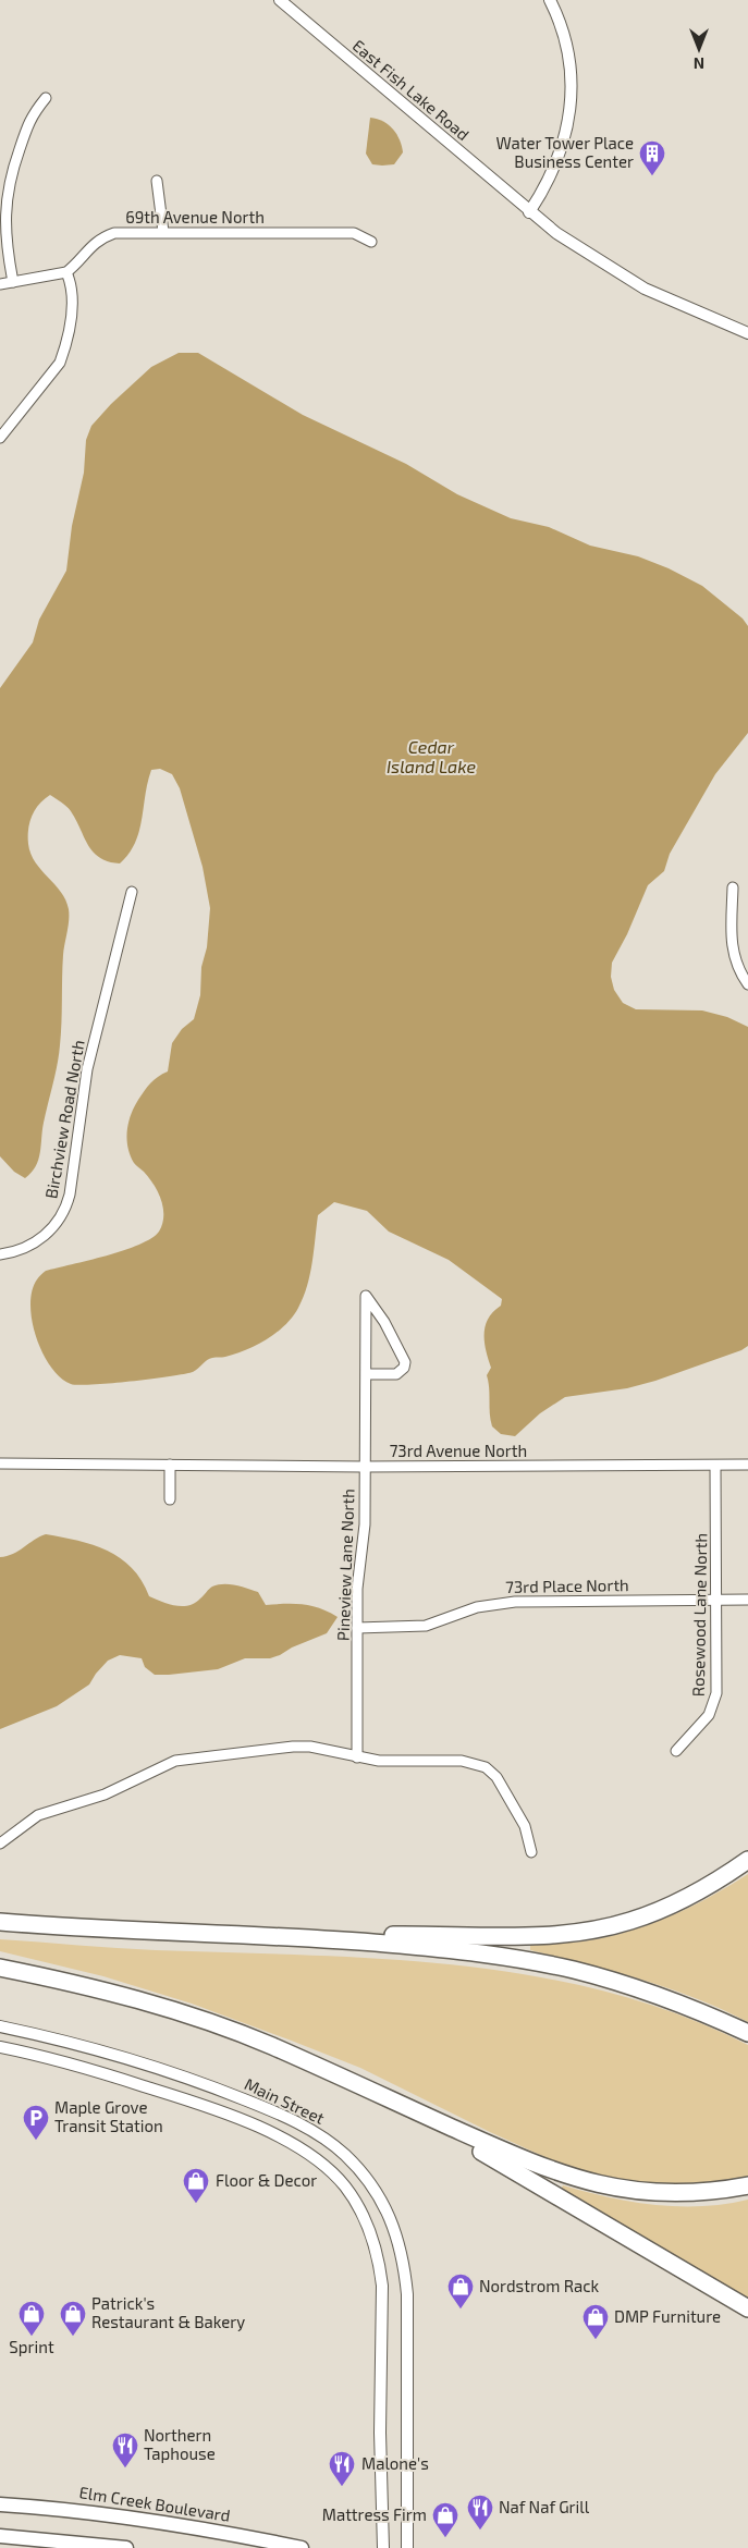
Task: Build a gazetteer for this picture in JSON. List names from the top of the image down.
{
  "streets": {
    "main road": ["Elm Creek Boulevard"],
    "street": [
      "East Fish Lake Road",
      "69th Avenue North",
      "Birchview Road North",
      "73rd Avenue North",
      "Pineview Lane North",
      "73rd Place North",
      "Rosewood Lane North",
      "Main Street"
    ]
  },
  "crossings": [
    ["73rd Avenue North", "Pineview Lane North"],
    ["73rd Avenue North", "Rosewood Lane North"],
    ["Pineview Lane North", "73rd Place North"],
    ["73rd Place North", "Rosewood Lane North"]
  ],
  "water": ["Cedar Island Lake"],
  "places": {
    "building": ["Water Tower Place Business Center"],
    "parking": ["Maple Grove Transit Station"],
    "shop": [
      "Floor & Decor",
      "Nordstrom Rack",
      "Sprint",
      "Patrick's Restaurant & Bakery",
      "DMP Furniture",
      "Mattress Firm"
    ],
    "restaurant": ["Northern Taphouse", "Malone's", "Naf Naf Grill"]
  },
  "north": "bottom"
}
